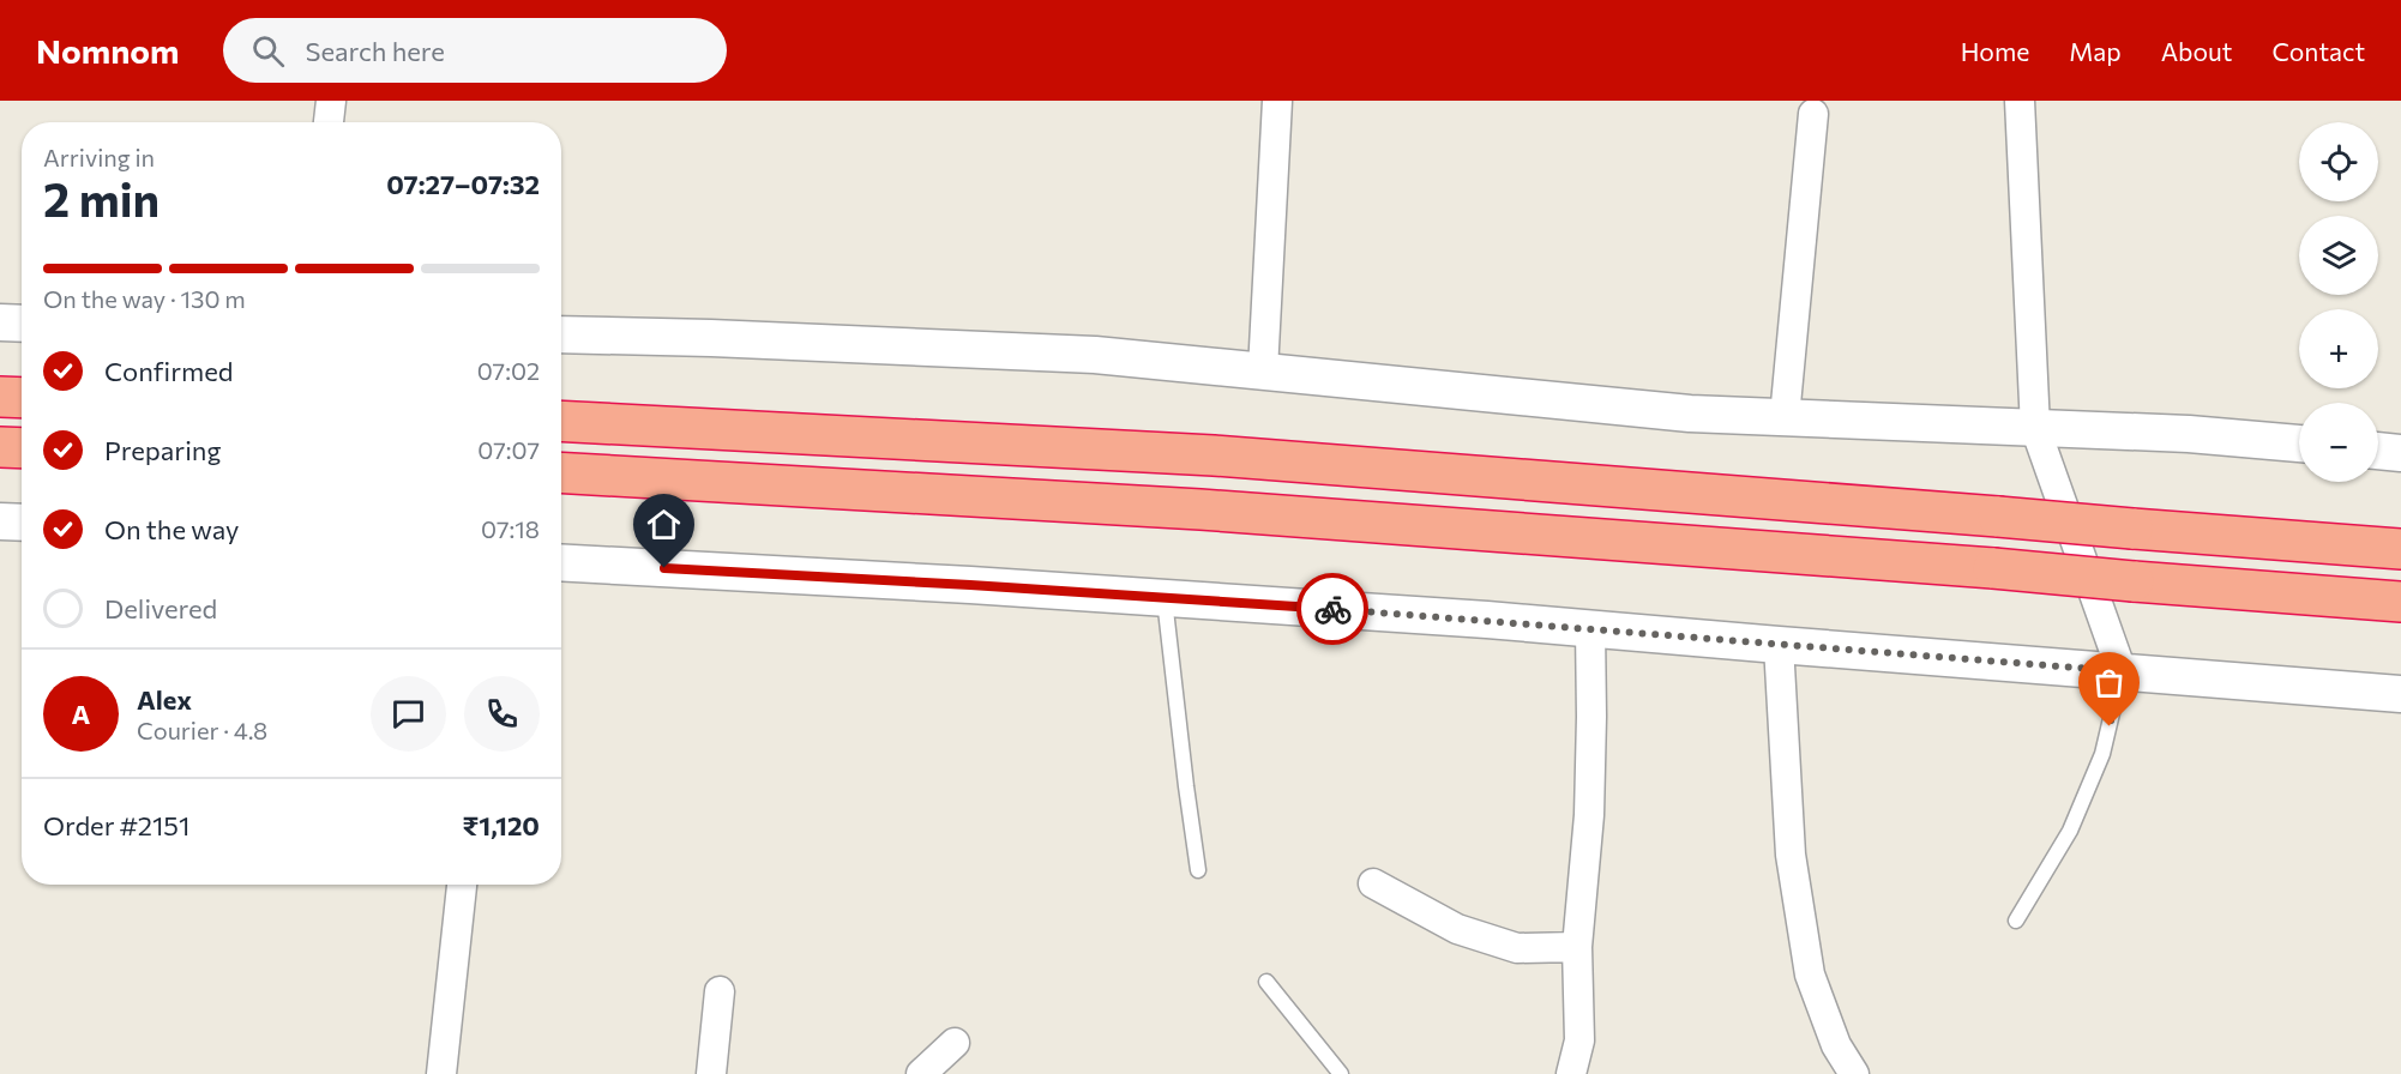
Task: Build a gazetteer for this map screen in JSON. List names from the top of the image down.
{
  "page": {
    "header": "Nomnom",
    "search": "Search here",
    "nav": [
      "Home",
      "Map",
      "About",
      "Contact"
    ],
    "map_buttons": ["+", "−"],
    "heading": ["2 min", "Arriving in", "07:27–07:32"],
    "panel": [
      "Alex",
      "Courier · 4.8",
      "Order #2151",
      "₹1,120"
    ],
    "bar": "On the way · 130 m",
    "list": [
      ["Confirmed", "07:02"],
      ["Preparing", "07:07"],
      ["On the way", "07:18"],
      "Delivered"
    ],
    "round": "A"
  }
}
